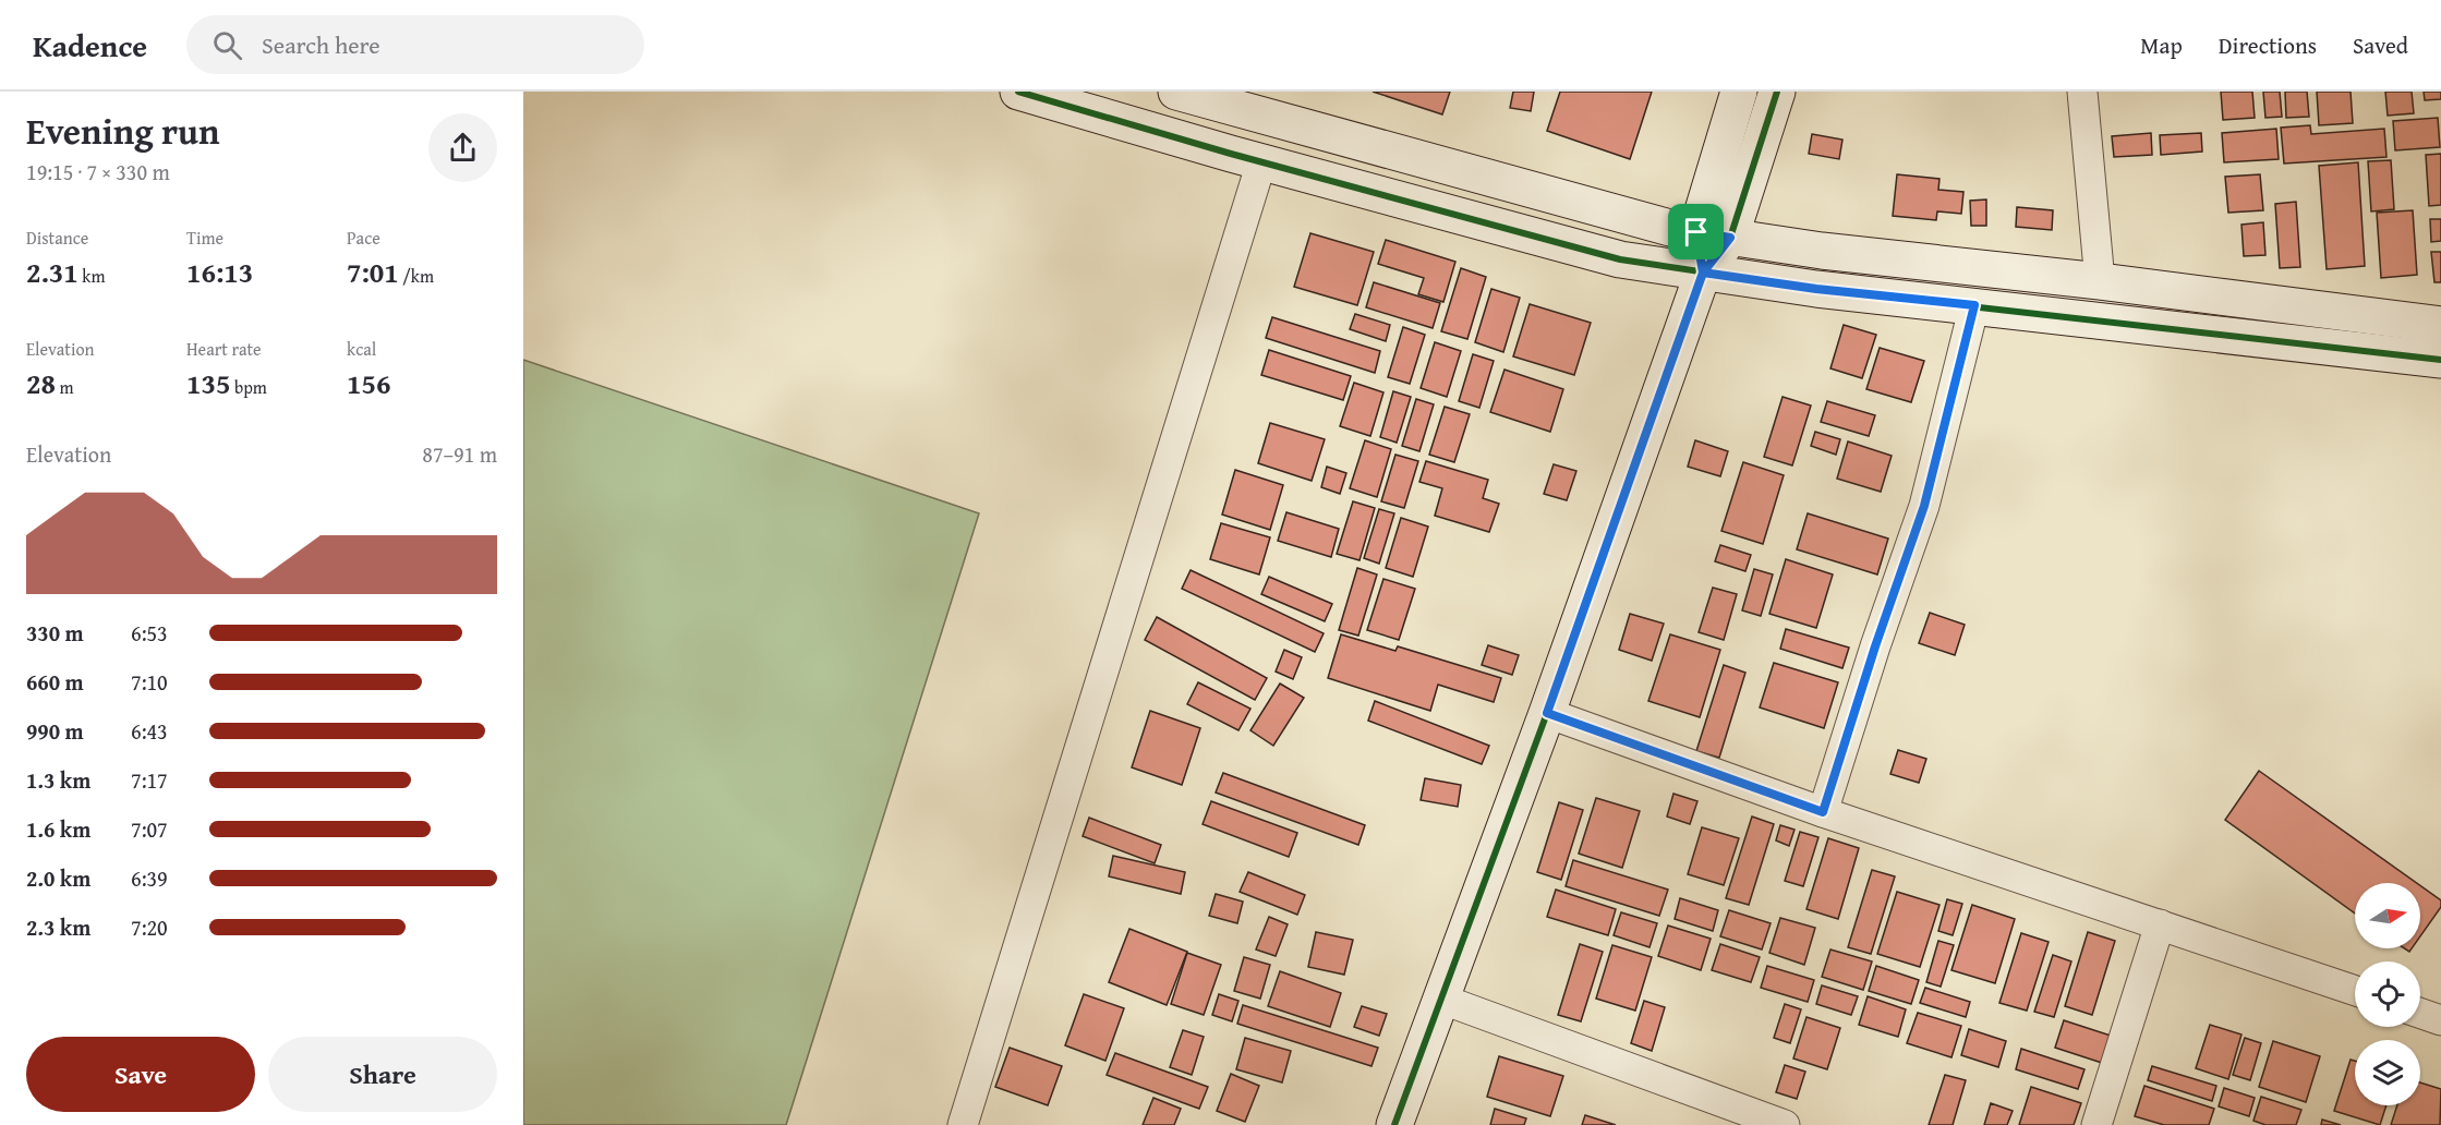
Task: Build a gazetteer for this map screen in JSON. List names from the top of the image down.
{
  "north": "right",
  "page": {
    "header": "Kadence",
    "search": "Search here",
    "nav": ["Map", "Directions", "Saved"],
    "heading": ["Evening run", "19:15 · 7 × 330 m"],
    "stats": [
      ["Distance", "2.31 km"],
      ["Time", "16:13"],
      ["Pace", "7:01 /km"],
      ["Elevation", "28 m"],
      ["Heart rate", "135 bpm"],
      ["kcal", "156"]
    ],
    "chart": ["Elevation", "87–91 m"],
    "list": [
      {
        "name": "330 m",
        "note": "6:53"
      },
      {
        "name": "660 m",
        "note": "7:10"
      },
      {
        "name": "990 m",
        "note": "6:43"
      },
      {
        "name": "1.3 km",
        "note": "7:17"
      },
      {
        "name": "1.6 km",
        "note": "7:07"
      },
      {
        "name": "2.0 km",
        "note": "6:39"
      },
      {
        "name": "2.3 km",
        "note": "7:20"
      }
    ],
    "buttons": ["Save", "Share"]
  }
}
